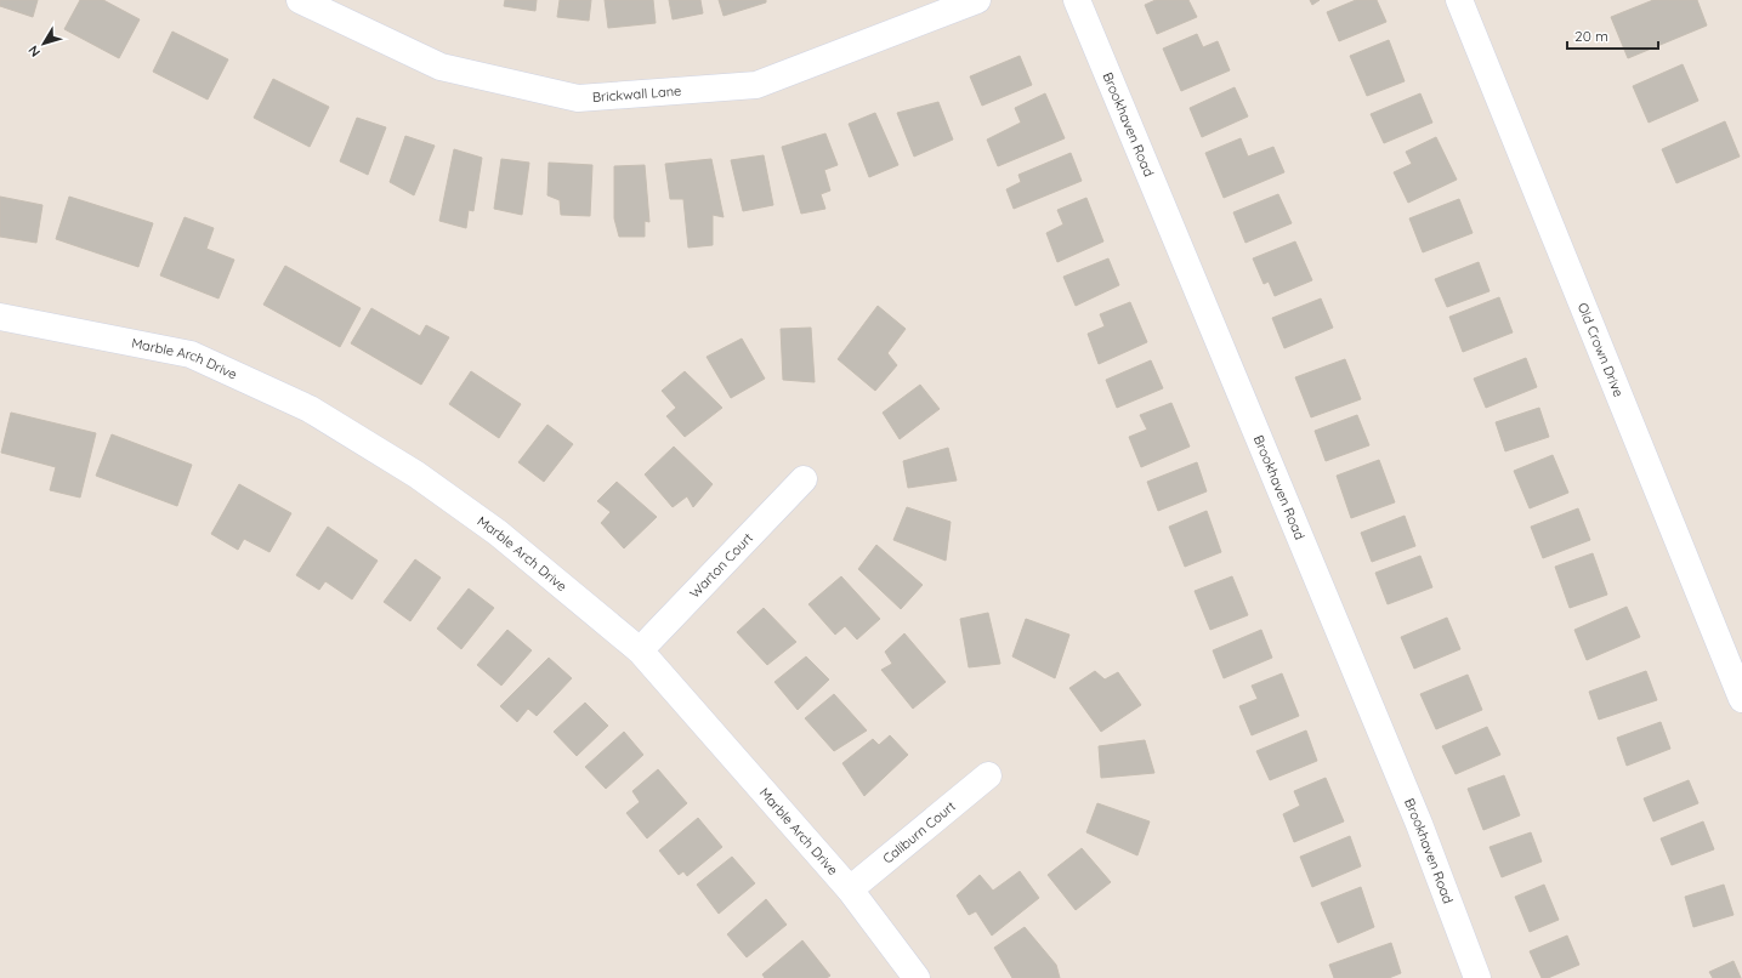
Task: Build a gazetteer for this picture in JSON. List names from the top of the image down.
{
  "streets": {
    "street": [
      "Brickwall Lane",
      "Brookhaven Road",
      "Old Crown Drive",
      "Marble Arch Drive",
      "Warton Court",
      "Caliburn Court"
    ]
  },
  "crossings": [
    ["Marble Arch Drive", "Warton Court"],
    ["Marble Arch Drive", "Caliburn Court"]
  ],
  "scale_bar": "20 m",
  "north": "bottom left"
}
